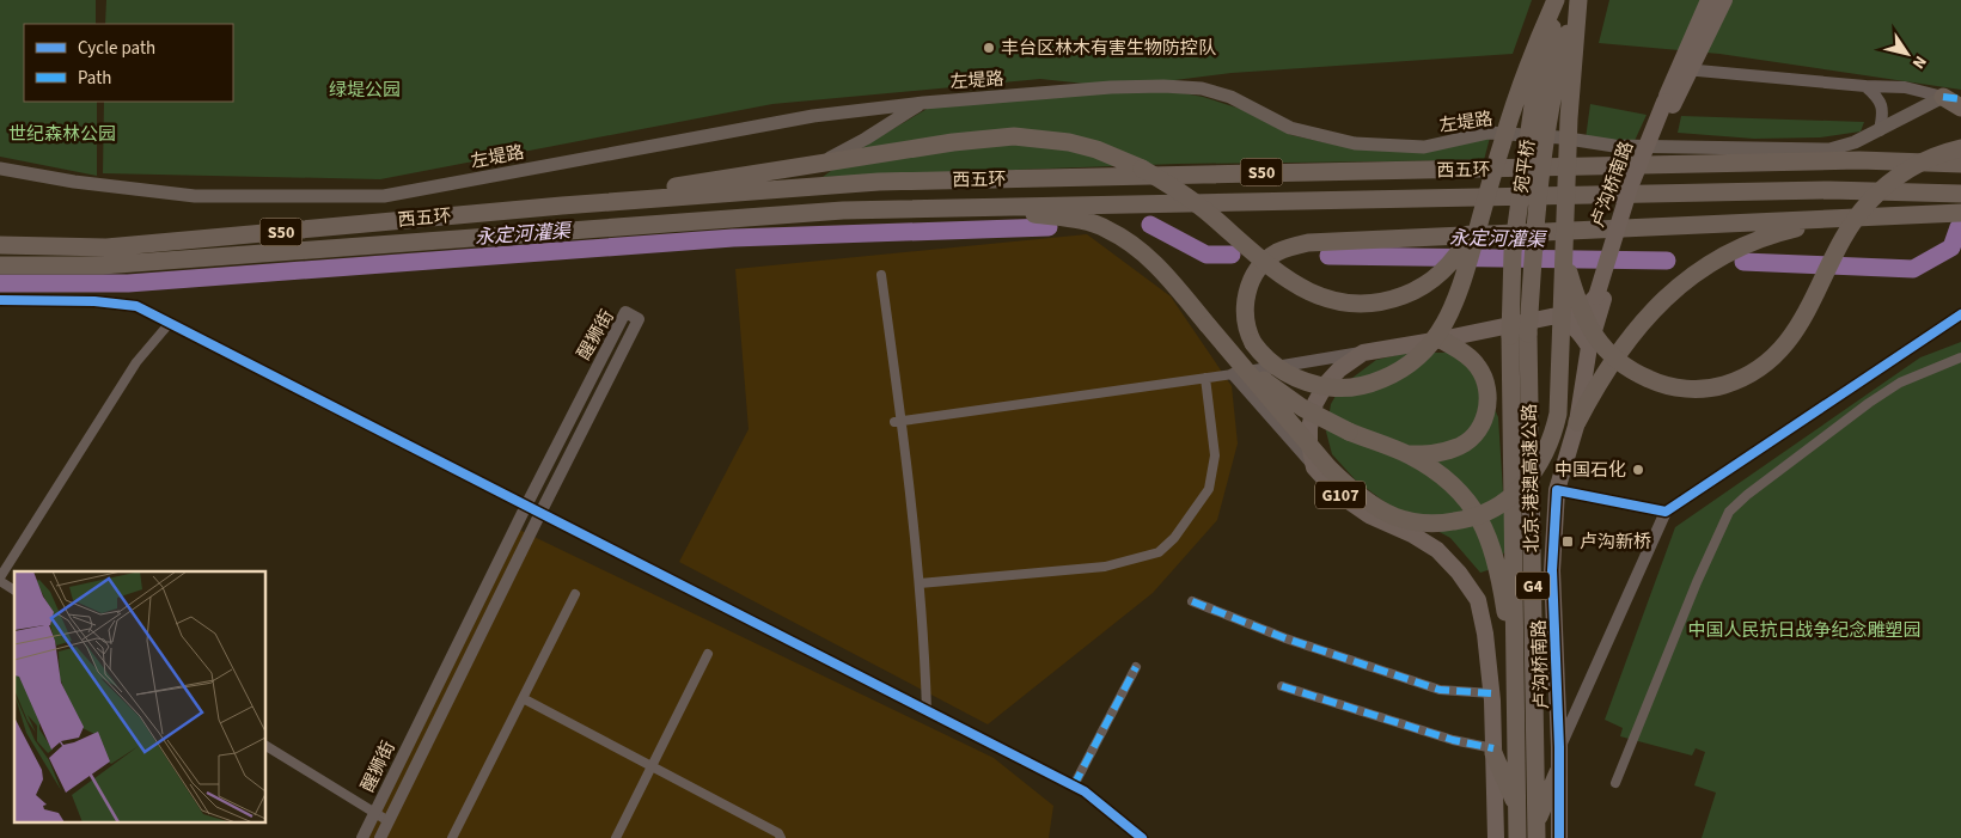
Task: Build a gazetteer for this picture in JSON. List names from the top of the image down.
{
  "streets": {
    "highway": [
      "宛平桥",
      "西五环",
      "S50",
      "卢沟桥南路",
      "北京-港澳高速公路",
      "G107",
      "G4"
    ],
    "main road": ["左堤路"],
    "street": ["醒狮街"]
  },
  "crossings": [
    ["宛平桥", "北京-港澳高速公路"],
    ["卢沟桥南路", "G107"]
  ],
  "water": ["永定河灌渠"],
  "parks": ["绿堤公园", "世纪森林公园", "中国人民抗日战争纪念雕塑园"],
  "places": {
    "other": ["丰台区林木有害生物防控队", "中国石化"],
    "transit": ["卢沟新桥"]
  },
  "legend": ["Cycle path", "Path"],
  "north": "bottom right"
}
